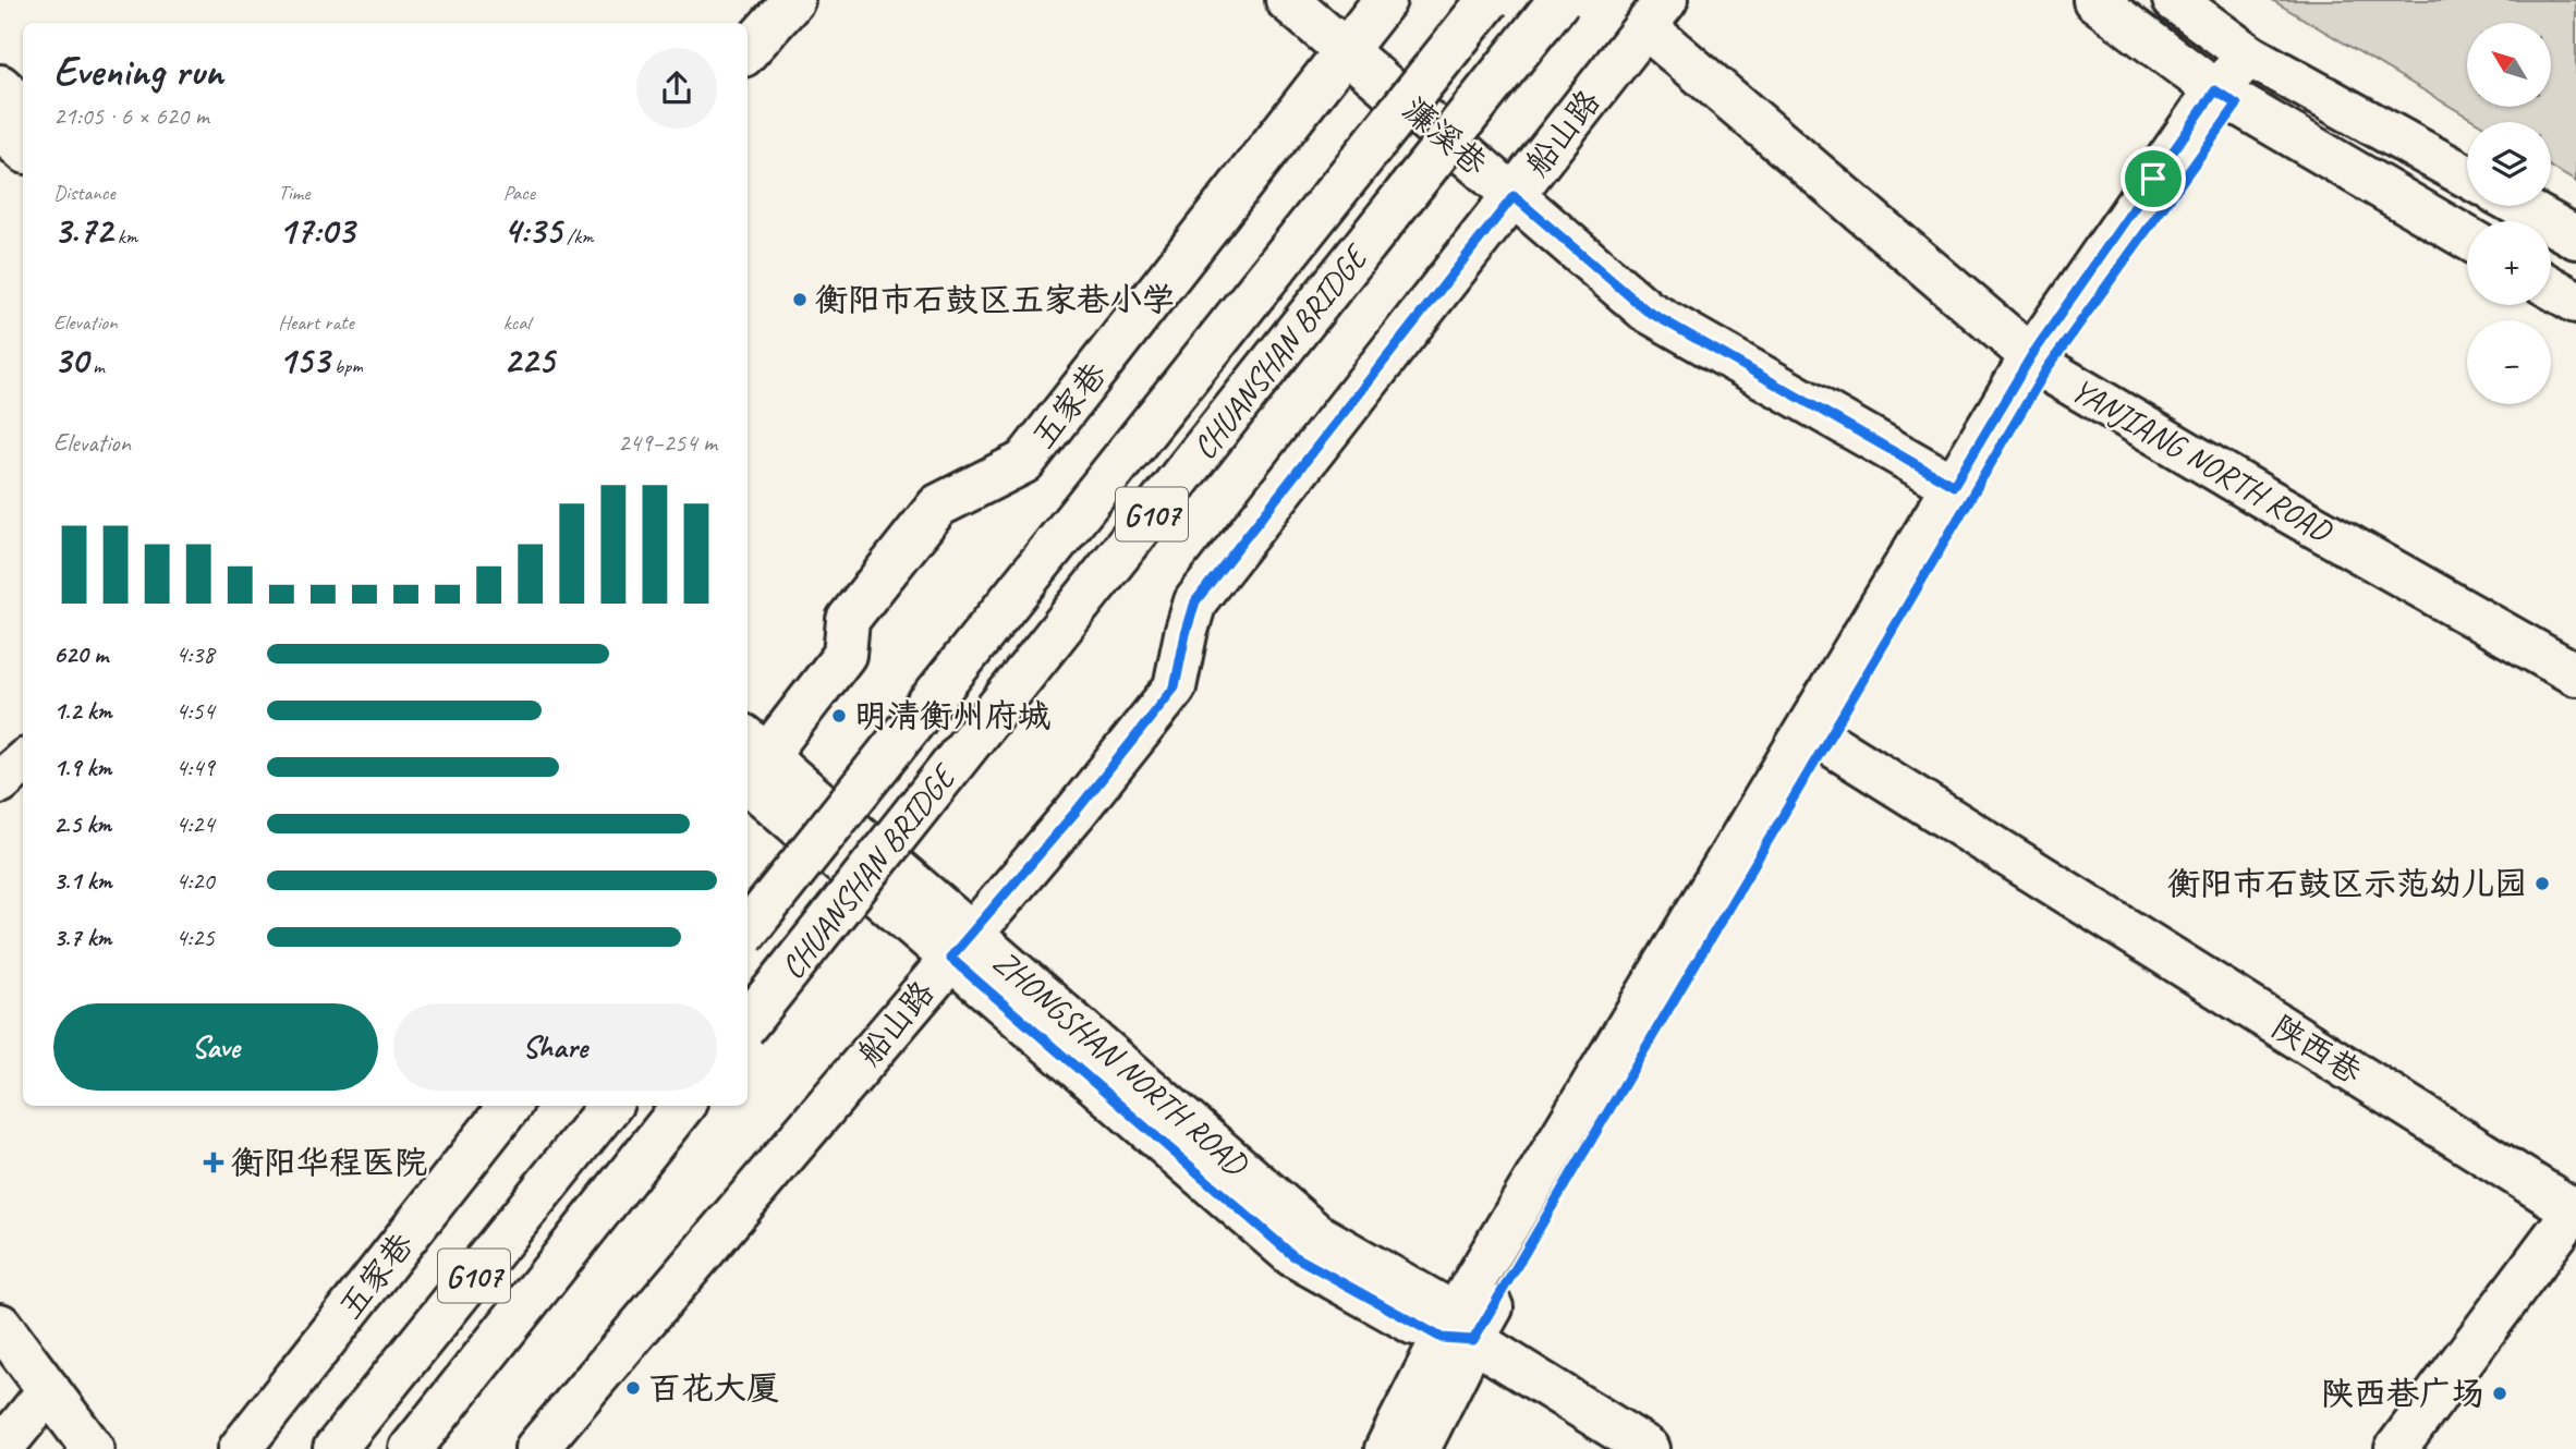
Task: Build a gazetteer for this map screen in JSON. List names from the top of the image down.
{
  "streets": {
    "main road": [
      "船山路",
      "濂溪巷",
      "CHUANSHAN BRIDGE",
      "五家巷",
      "YANJIANG NORTH ROAD",
      "G107",
      "陕西巷",
      "ZHONGSHAN NORTH ROAD"
    ]
  },
  "crossings": [
    ["船山路", "濂溪巷"],
    ["船山路", "YANJIANG NORTH ROAD"],
    ["船山路", "ZHONGSHAN NORTH ROAD"],
    ["濂溪巷", "五家巷"],
    ["五家巷", "ZHONGSHAN NORTH ROAD"]
  ],
  "places": {
    "other": [
      "衡阳市石鼓区五家巷小学",
      "明清衡州府城",
      "衡阳市石鼓区示范幼儿园",
      "百花大厦",
      "陕西巷广场"
    ],
    "health": ["衡阳华程医院"]
  },
  "north": "top left",
  "page": {
    "map_buttons": ["+", "−"],
    "heading": ["Evening run", "21:05 · 6 × 620 m"],
    "stats": [
      ["Distance", "3.72 km"],
      ["Time", "17:03"],
      ["Pace", "4:35 /km"],
      ["Elevation", "30 m"],
      ["Heart rate", "153 bpm"],
      ["kcal", "225"]
    ],
    "chart": ["Elevation", "249–254 m"],
    "list": [
      {
        "name": "620 m",
        "note": "4:38"
      },
      {
        "name": "1.2 km",
        "note": "4:54"
      },
      {
        "name": "1.9 km",
        "note": "4:49"
      },
      {
        "name": "2.5 km",
        "note": "4:24"
      },
      {
        "name": "3.1 km",
        "note": "4:20"
      },
      {
        "name": "3.7 km",
        "note": "4:25"
      }
    ],
    "buttons": ["Save", "Share"]
  }
}
